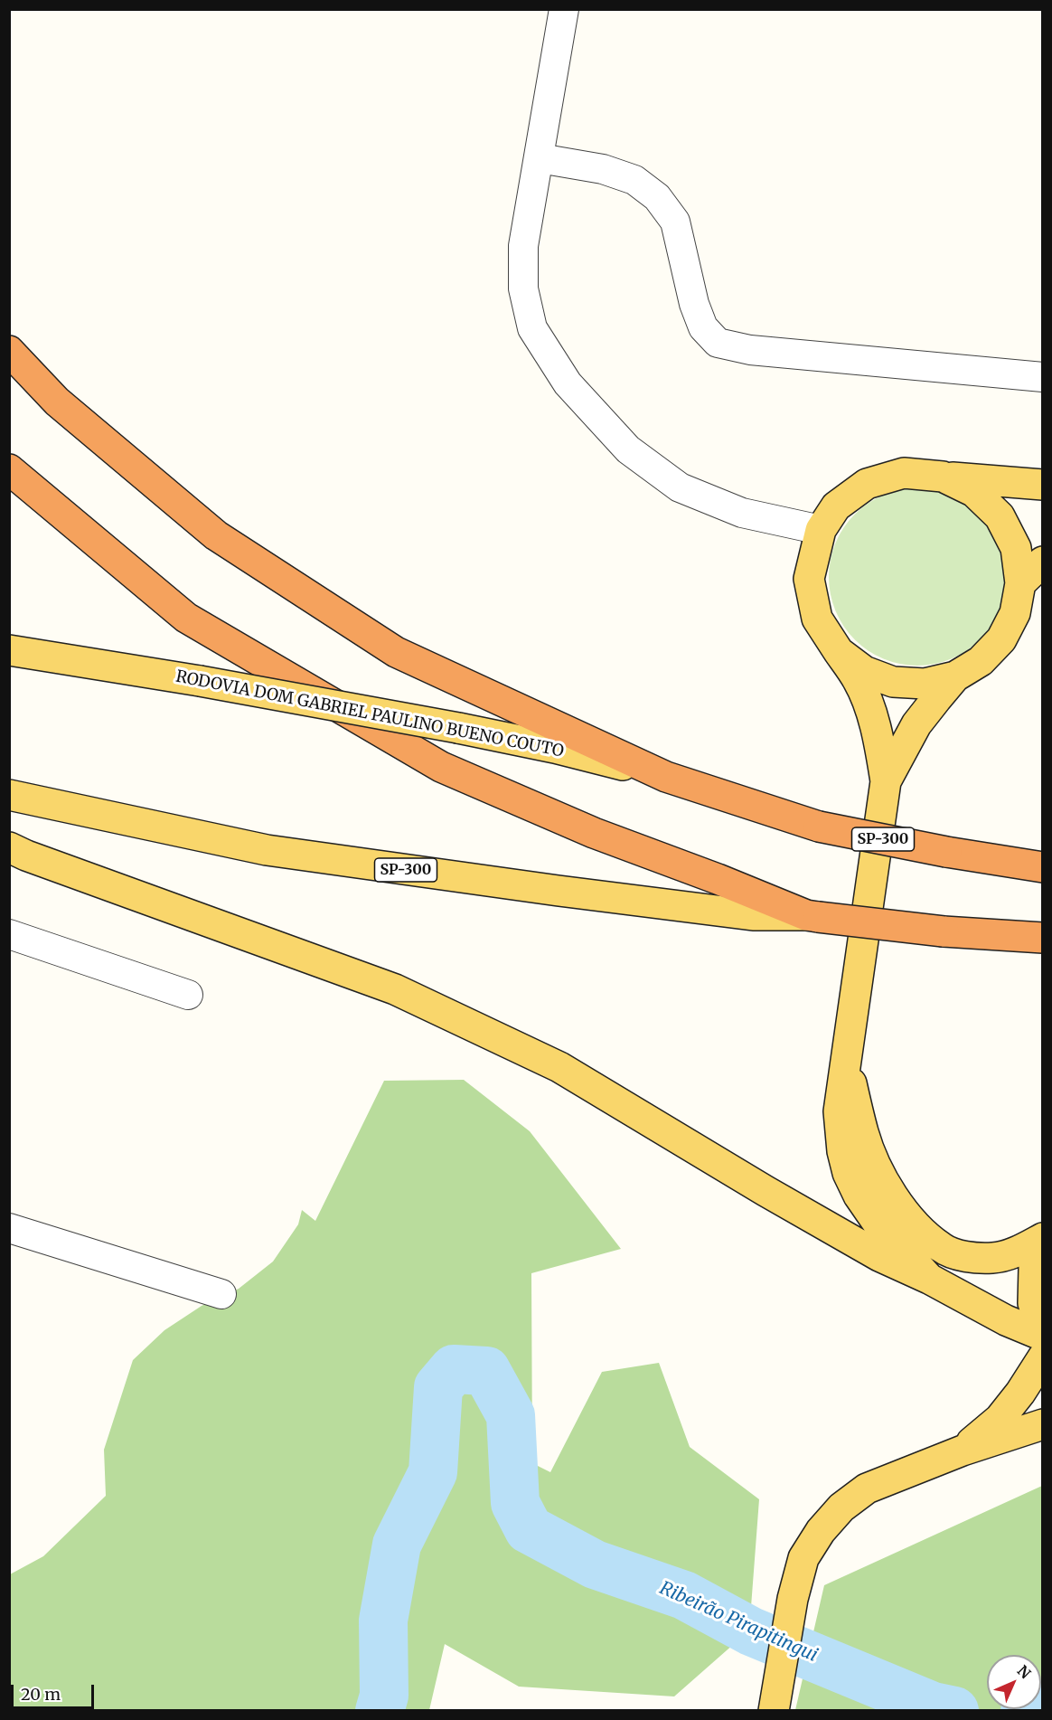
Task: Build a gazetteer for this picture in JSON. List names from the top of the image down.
{
  "streets": {
    "highway": ["RODOVIA DOM GABRIEL PAULINO BUENO COUTO", "SP-300"]
  },
  "water": ["Ribeirão Pirapitingui"],
  "scale_bar": "20 m",
  "north": "top right"
}
